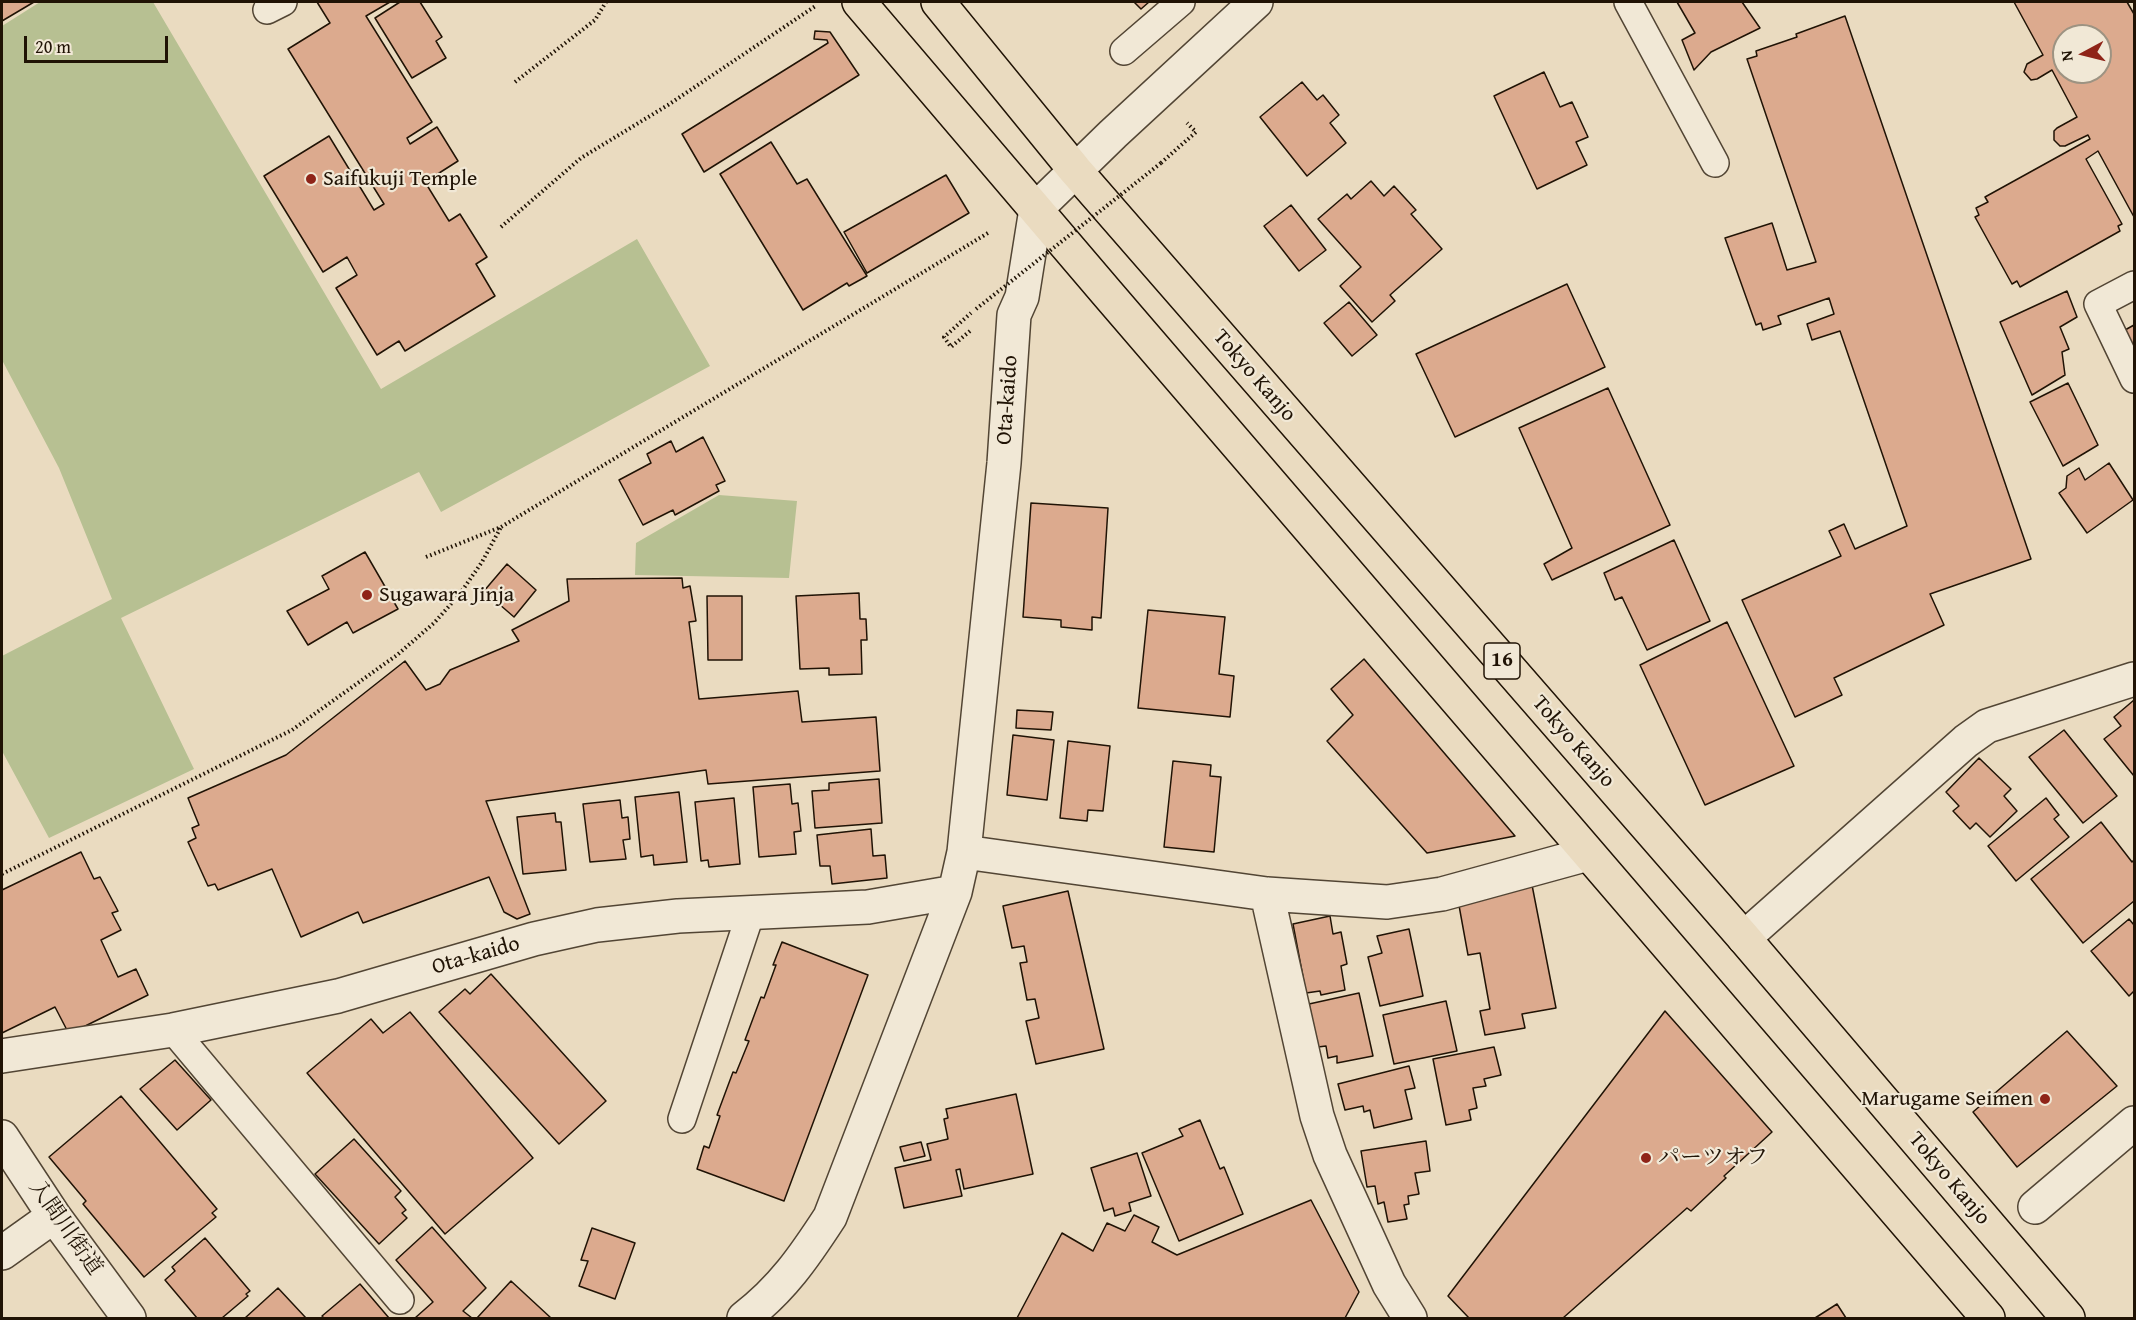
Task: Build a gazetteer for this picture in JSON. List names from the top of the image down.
{
  "streets": {
    "highway": ["Tokyo Kanjo", "16"],
    "street": ["Ota-kaido", "入間川街道"]
  },
  "places": [
    "Saifukuji Temple",
    "Sugawara Jinja",
    "Marugame Seimen",
    "パーツオフ"
  ],
  "scale_bar": "20 m",
  "north": "left"
}
